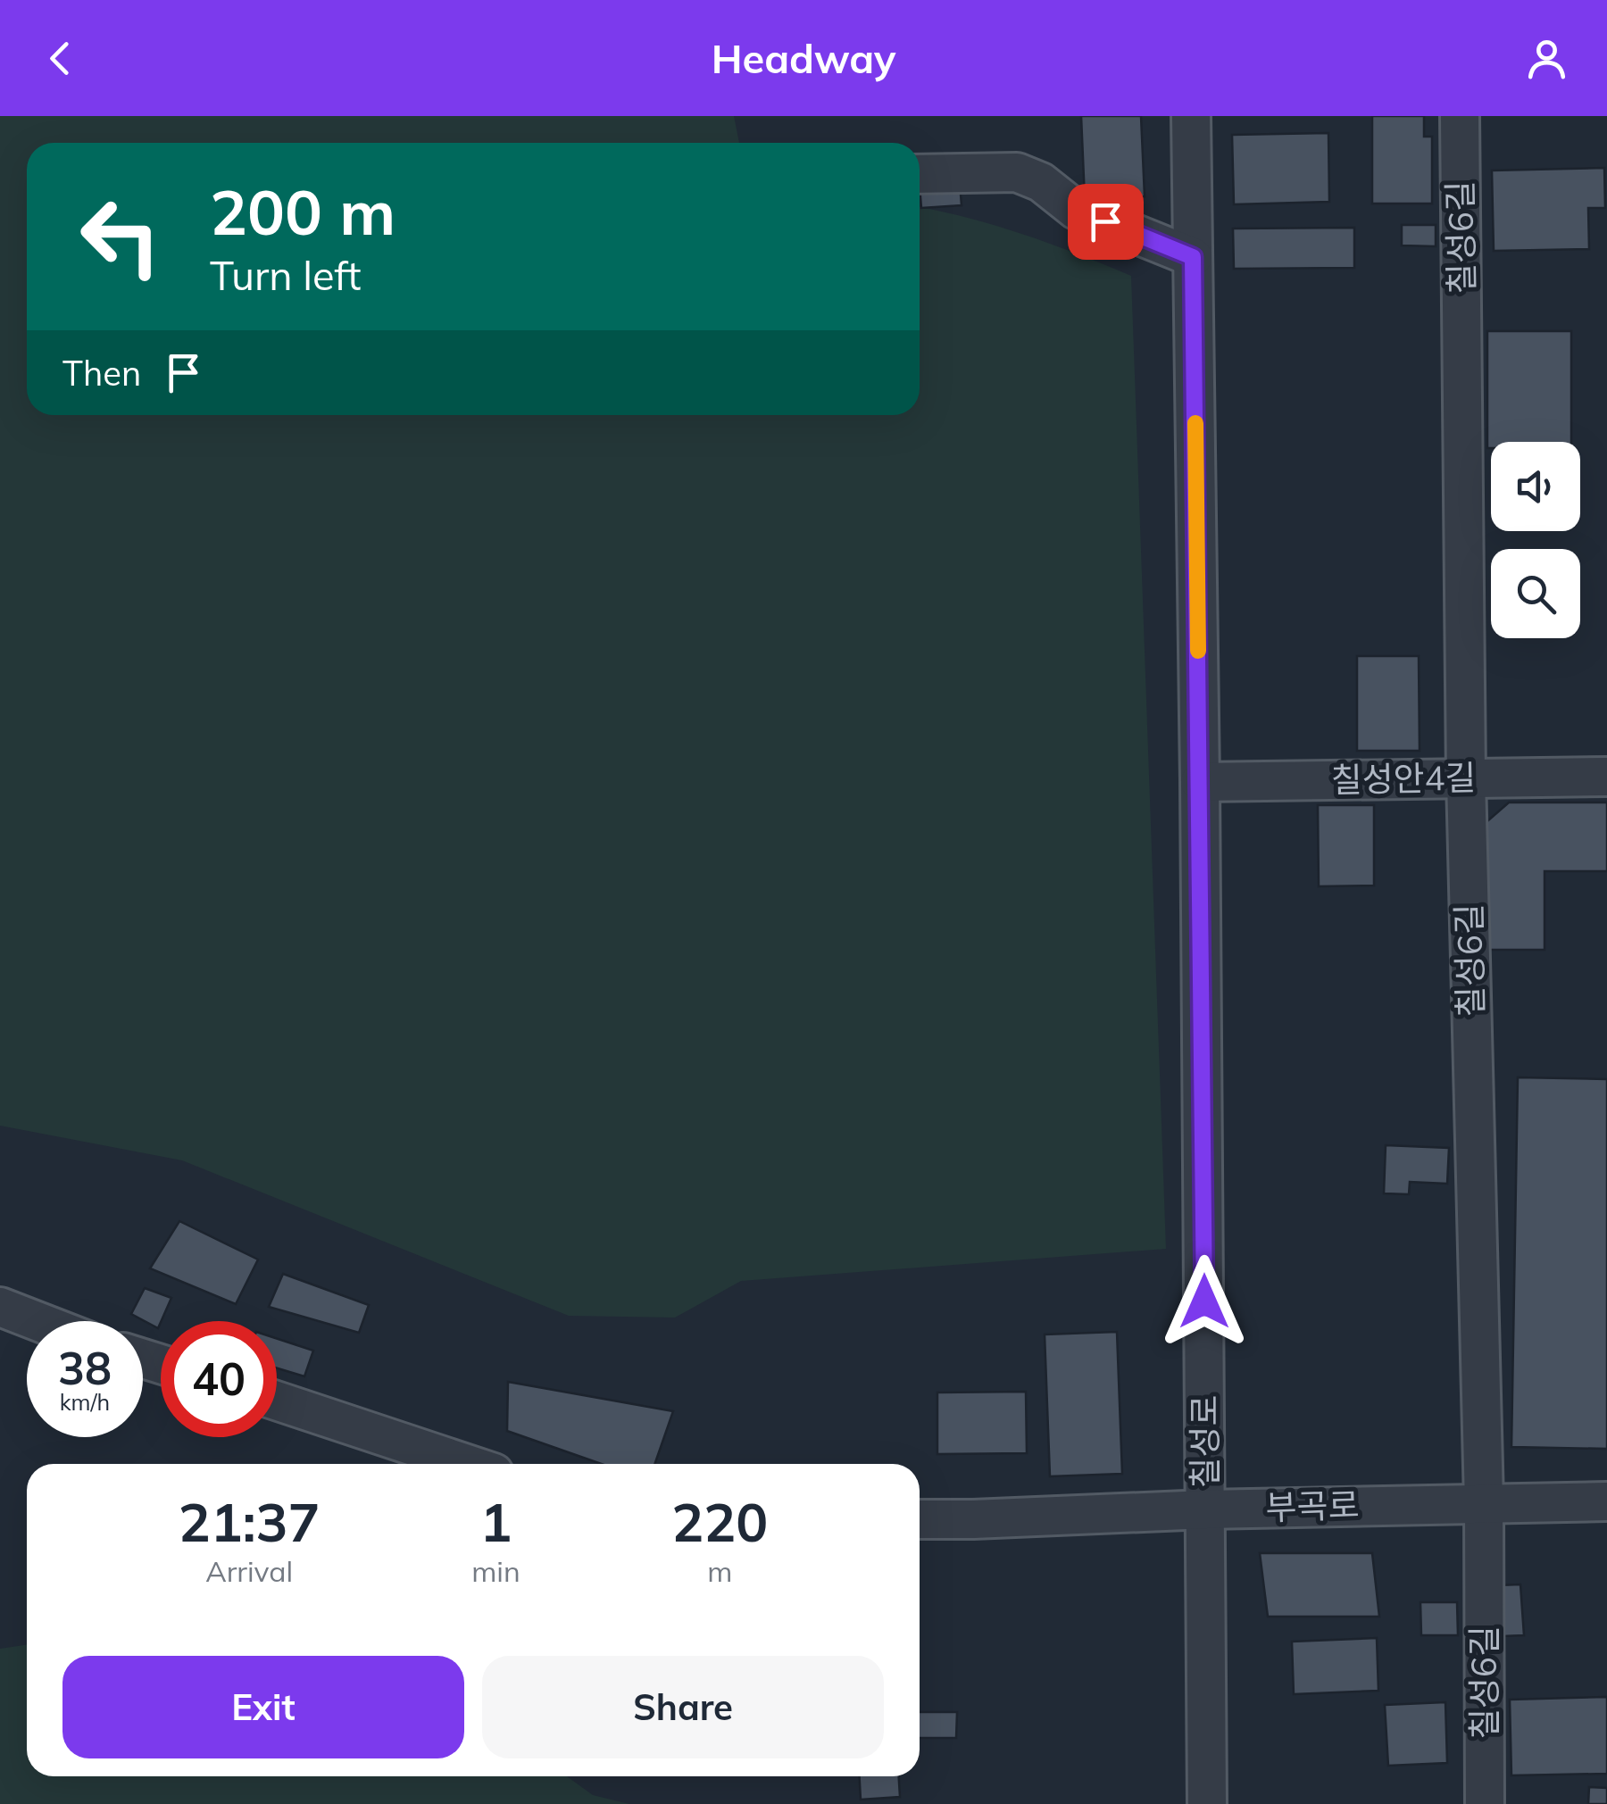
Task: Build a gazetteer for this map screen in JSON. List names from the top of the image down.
{
  "streets": {
    "street": [
      "칠성6길",
      "칠성안4길",
      "칠성로",
      "부곡로"
    ]
  },
  "crossings": [
    ["칠성6길", "칠성안4길"],
    ["칠성6길", "부곡로"],
    ["칠성안4길", "칠성로"],
    ["칠성로", "부곡로"]
  ],
  "page": {
    "header": "Headway",
    "turn": ["200 m", "Turn left"],
    "then": "Then",
    "speed": "38 km/h",
    "limit": "40",
    "eta": [
      "21:37",
      "Arrival",
      "1",
      "min",
      "220",
      "m"
    ],
    "buttons": ["Exit", "Share"]
  }
}
